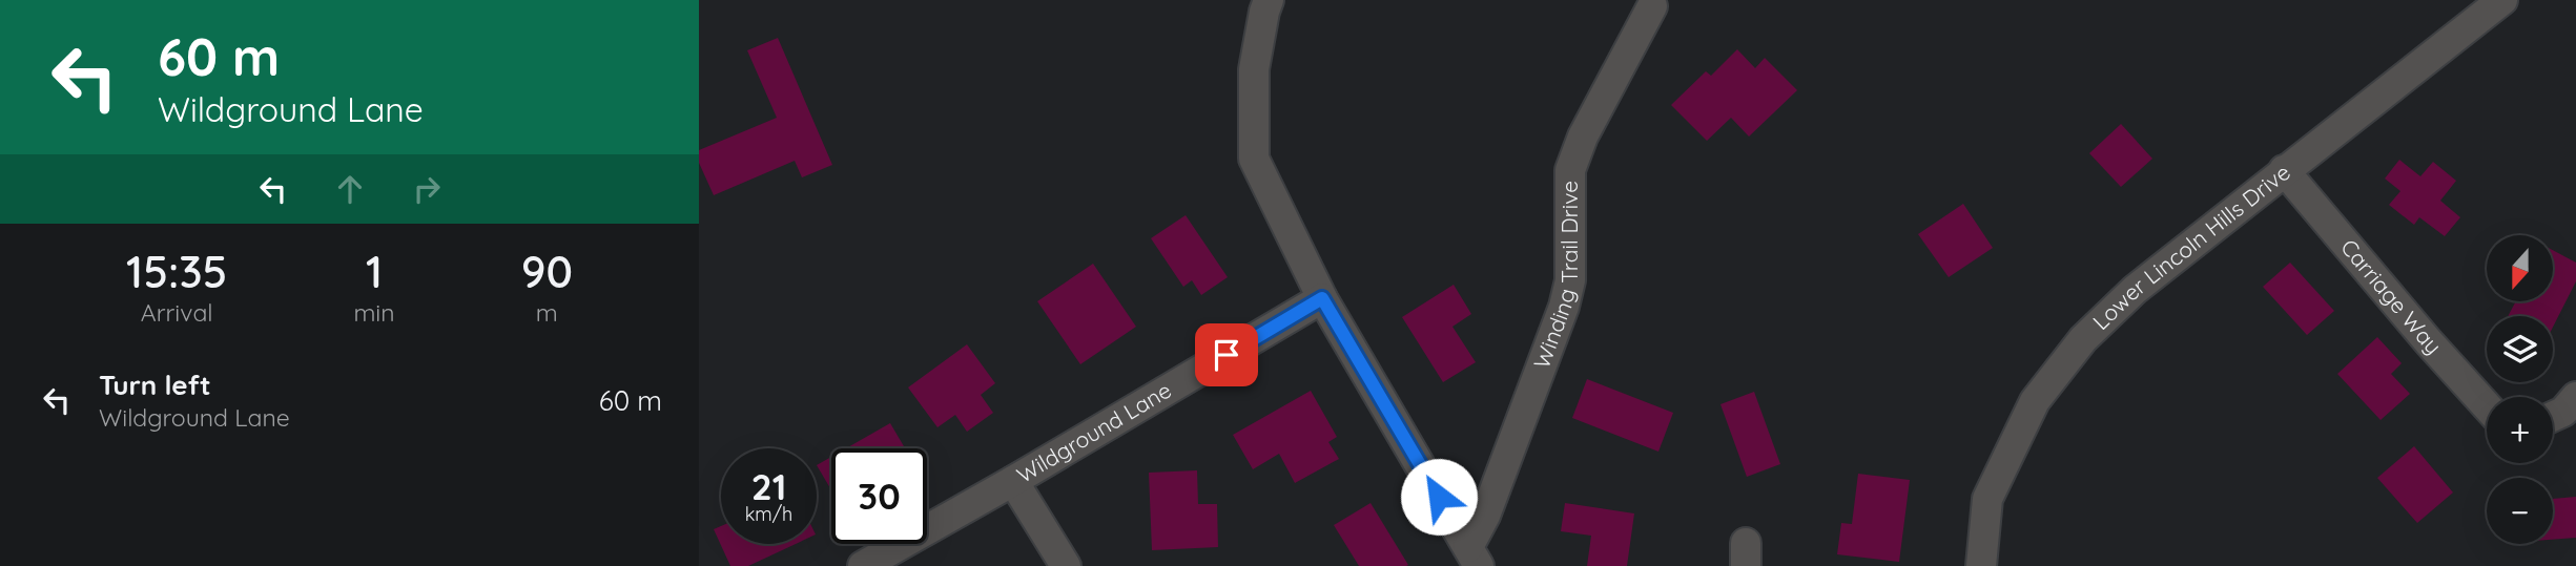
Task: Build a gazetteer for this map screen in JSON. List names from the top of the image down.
{
  "streets": {
    "street": [
      "Lower Lincoln Hills Drive",
      "Winding Trail Drive",
      "Carriage Way",
      "Wildground Lane"
    ]
  },
  "crossings": [
    ["Lower Lincoln Hills Drive", "Carriage Way"]
  ],
  "north": "bottom",
  "page": {
    "turn": ["60 m", "Wildground Lane"],
    "eta": [
      "15:35",
      "Arrival",
      "1",
      "min",
      "90",
      "m"
    ],
    "map_buttons": ["+", "−"],
    "list": [
      {
        "name": "Turn left",
        "note": "Wildground Lane",
        "value": "60 m"
      }
    ],
    "speed": "21 km/h",
    "limit": "30"
  }
}
